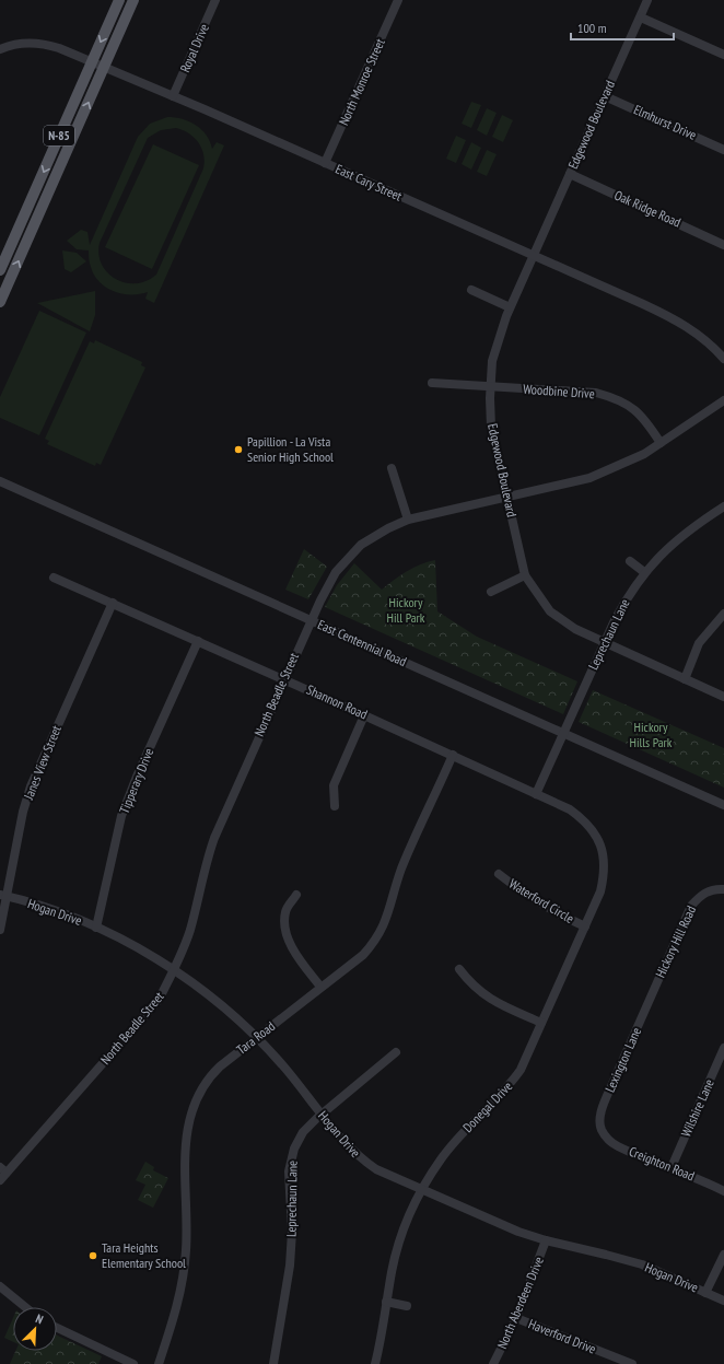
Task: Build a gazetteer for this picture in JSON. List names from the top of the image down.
{
  "streets": {
    "main road": ["N-85"],
    "street": [
      "Royal Drive",
      "North Monroe Street",
      "Elmhurst Drive",
      "Edgewood Boulevard",
      "East Cary Street",
      "Oak Ridge Road",
      "Woodbine Drive",
      "Leprechaun Lane",
      "East Centennial Road",
      "North Beadle Street",
      "Shannon Road",
      "Janes View Street",
      "Tipperary Drive",
      "Waterford Circle",
      "Hogan Drive",
      "Hickory Hill Road",
      "Tara Road",
      "Lexington Lane",
      "Donegal Drive",
      "Wilshire Lane",
      "Creighton Road",
      "North Aberdeen Drive",
      "Haverford Drive"
    ]
  },
  "crossings": [
    ["Royal Drive", "East Cary Street"],
    ["North Monroe Street", "East Cary Street"],
    ["Elmhurst Drive", "Edgewood Boulevard"],
    ["Edgewood Boulevard", "East Cary Street"],
    ["Edgewood Boulevard", "Oak Ridge Road"],
    ["Edgewood Boulevard", "Woodbine Drive"],
    ["Edgewood Boulevard", "Leprechaun Lane"],
    ["Edgewood Boulevard", "North Beadle Street"],
    ["N-85", "East Cary Street"],
    ["Woodbine Drive", "North Beadle Street"],
    ["Leprechaun Lane", "East Centennial Road"],
    ["Leprechaun Lane", "Shannon Road"],
    ["Leprechaun Lane", "Hogan Drive"],
    ["East Centennial Road", "North Beadle Street"],
    ["North Beadle Street", "Shannon Road"],
    ["North Beadle Street", "Hogan Drive"],
    ["Shannon Road", "Janes View Street"],
    ["Shannon Road", "Tipperary Drive"],
    ["Shannon Road", "Tara Road"],
    ["Shannon Road", "Donegal Drive"],
    ["Janes View Street", "Hogan Drive"],
    ["Tipperary Drive", "Hogan Drive"],
    ["Waterford Circle", "Donegal Drive"],
    ["Hogan Drive", "Tara Road"],
    ["Hogan Drive", "Donegal Drive"],
    ["Hogan Drive", "North Aberdeen Drive"],
    ["Hickory Hill Road", "Lexington Lane"],
    ["Lexington Lane", "Creighton Road"],
    ["Wilshire Lane", "Creighton Road"],
    ["North Aberdeen Drive", "Haverford Drive"]
  ],
  "parks": ["Hickory Hill Park", "Hickory Hills Park"],
  "places": ["Papillion - La Vista Senior High School", "Tara Heights Elementary School"],
  "scale_bar": "100 m",
  "north": "top right"
}
